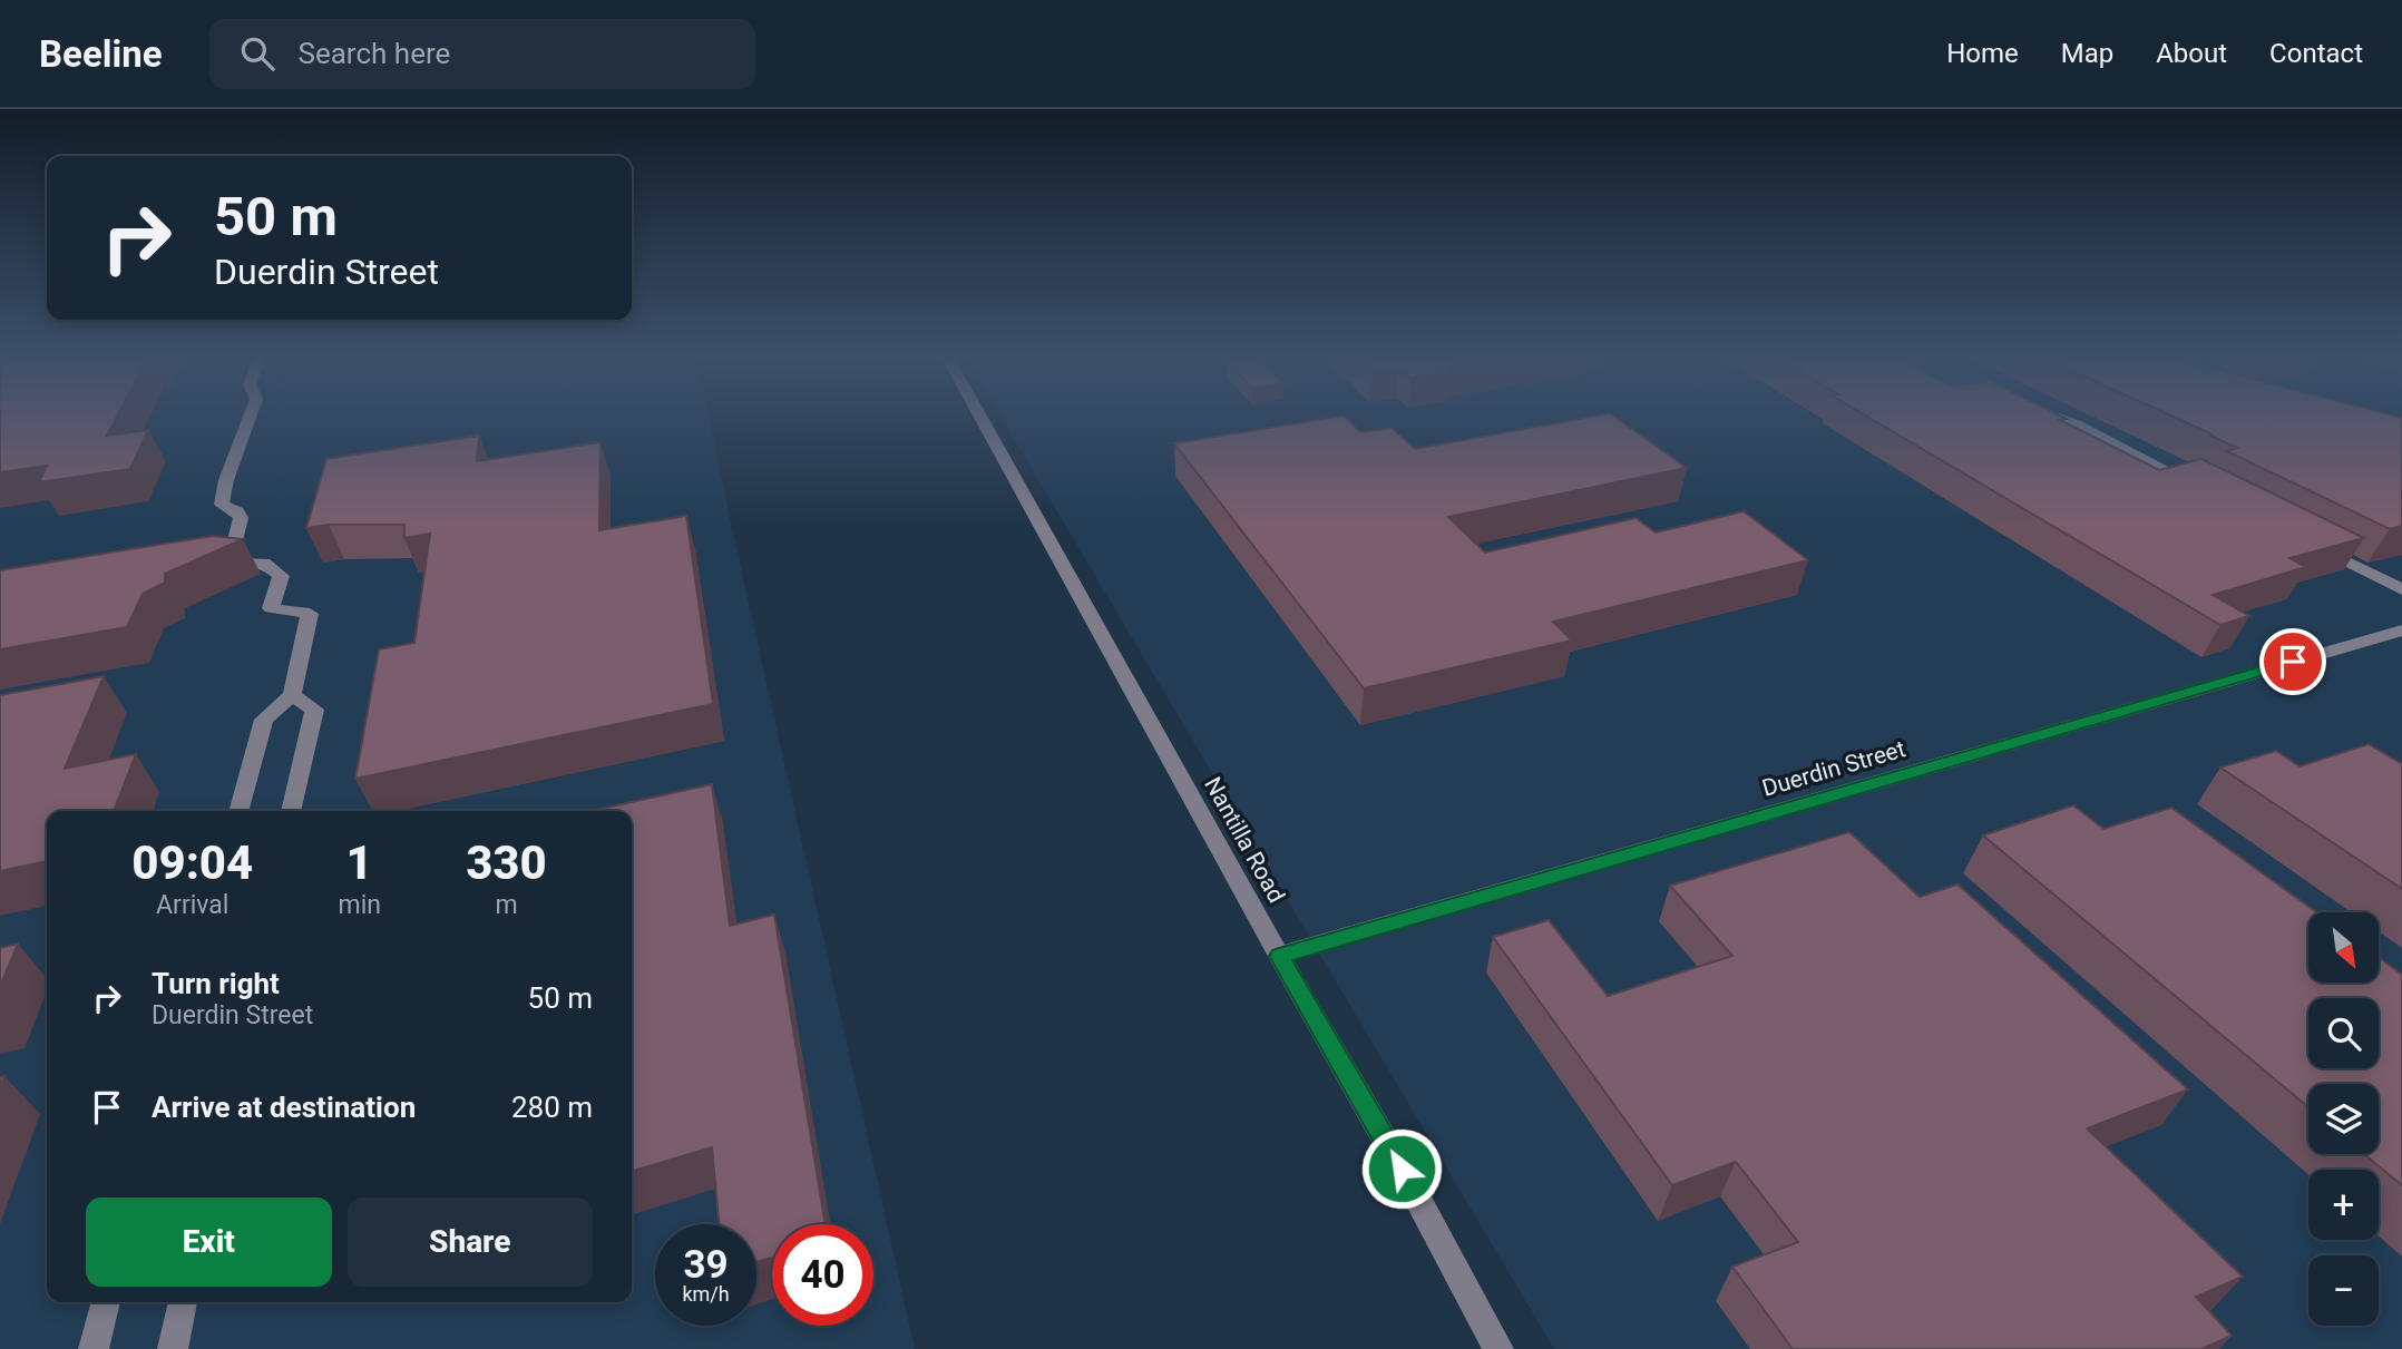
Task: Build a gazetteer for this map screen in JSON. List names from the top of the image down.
{
  "streets": {
    "street": ["Duerdin Street", "Nantilla Road"]
  },
  "crossings": [
    ["Duerdin Street", "Nantilla Road"]
  ],
  "north": "bottom right",
  "page": {
    "header": "Beeline",
    "search": "Search here",
    "nav": [
      "Home",
      "Map",
      "About",
      "Contact"
    ],
    "turn": ["50 m", "Duerdin Street"],
    "eta": [
      "09:04",
      "Arrival",
      "1",
      "min",
      "330",
      "m"
    ],
    "map_buttons": ["+", "−"],
    "list": [
      {
        "name": "Turn right",
        "note": "Duerdin Street",
        "value": "50 m"
      },
      {
        "name": "Arrive at destination",
        "value": "280 m"
      }
    ],
    "buttons": ["Exit", "Share"],
    "speed": "39 km/h",
    "limit": "40"
  }
}
